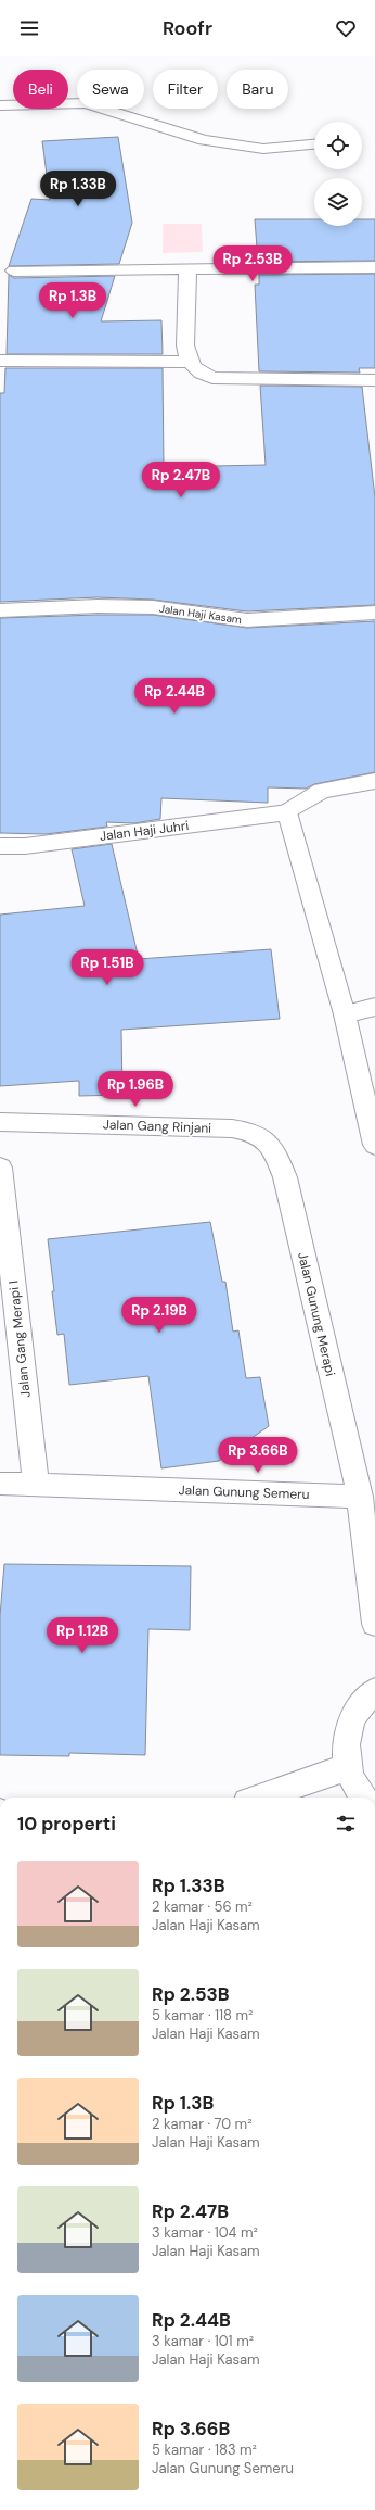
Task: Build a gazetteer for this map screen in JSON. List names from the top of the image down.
{
  "streets": {
    "street": [
      "Jalan Haji Kasam",
      "Jalan Haji Juhri",
      "Jalan Gang Rinjani",
      "Jalan Gunung Merapi",
      "Jalan Gang Merapi I",
      "Jalan Gunung Semeru"
    ]
  },
  "crossings": [
    ["Jalan Gang Rinjani", "Jalan Gunung Merapi"],
    ["Jalan Gunung Merapi", "Jalan Gunung Semeru"],
    ["Jalan Gang Merapi I", "Jalan Gunung Semeru"]
  ],
  "page": {
    "header": "Roofr",
    "chip": [
      "Beli",
      "Sewa",
      "Filter",
      "Baru"
    ],
    "price": [
      "Rp 1.33B",
      "Rp 2.53B",
      "Rp 1.3B",
      "Rp 2.47B",
      "Rp 2.44B",
      "Rp 1.51B",
      "Rp 1.96B",
      "Rp 2.19B",
      "Rp 3.66B",
      "Rp 1.12B"
    ],
    "heading": "10 properti",
    "list": [
      {
        "name": "Rp 1.33B",
        "note": "2 kamar · 56 m² · Jalan Haji Kasam"
      },
      {
        "name": "Rp 2.53B",
        "note": "5 kamar · 118 m² · Jalan Haji Kasam"
      },
      {
        "name": "Rp 1.3B",
        "note": "2 kamar · 70 m² · Jalan Haji Kasam"
      },
      {
        "name": "Rp 2.47B",
        "note": "3 kamar · 104 m² · Jalan Haji Kasam"
      },
      {
        "name": "Rp 2.44B",
        "note": "3 kamar · 101 m² · Jalan Haji Kasam"
      },
      {
        "name": "Rp 3.66B",
        "note": "5 kamar · 183 m² · Jalan Gunung Semeru"
      }
    ]
  }
}
